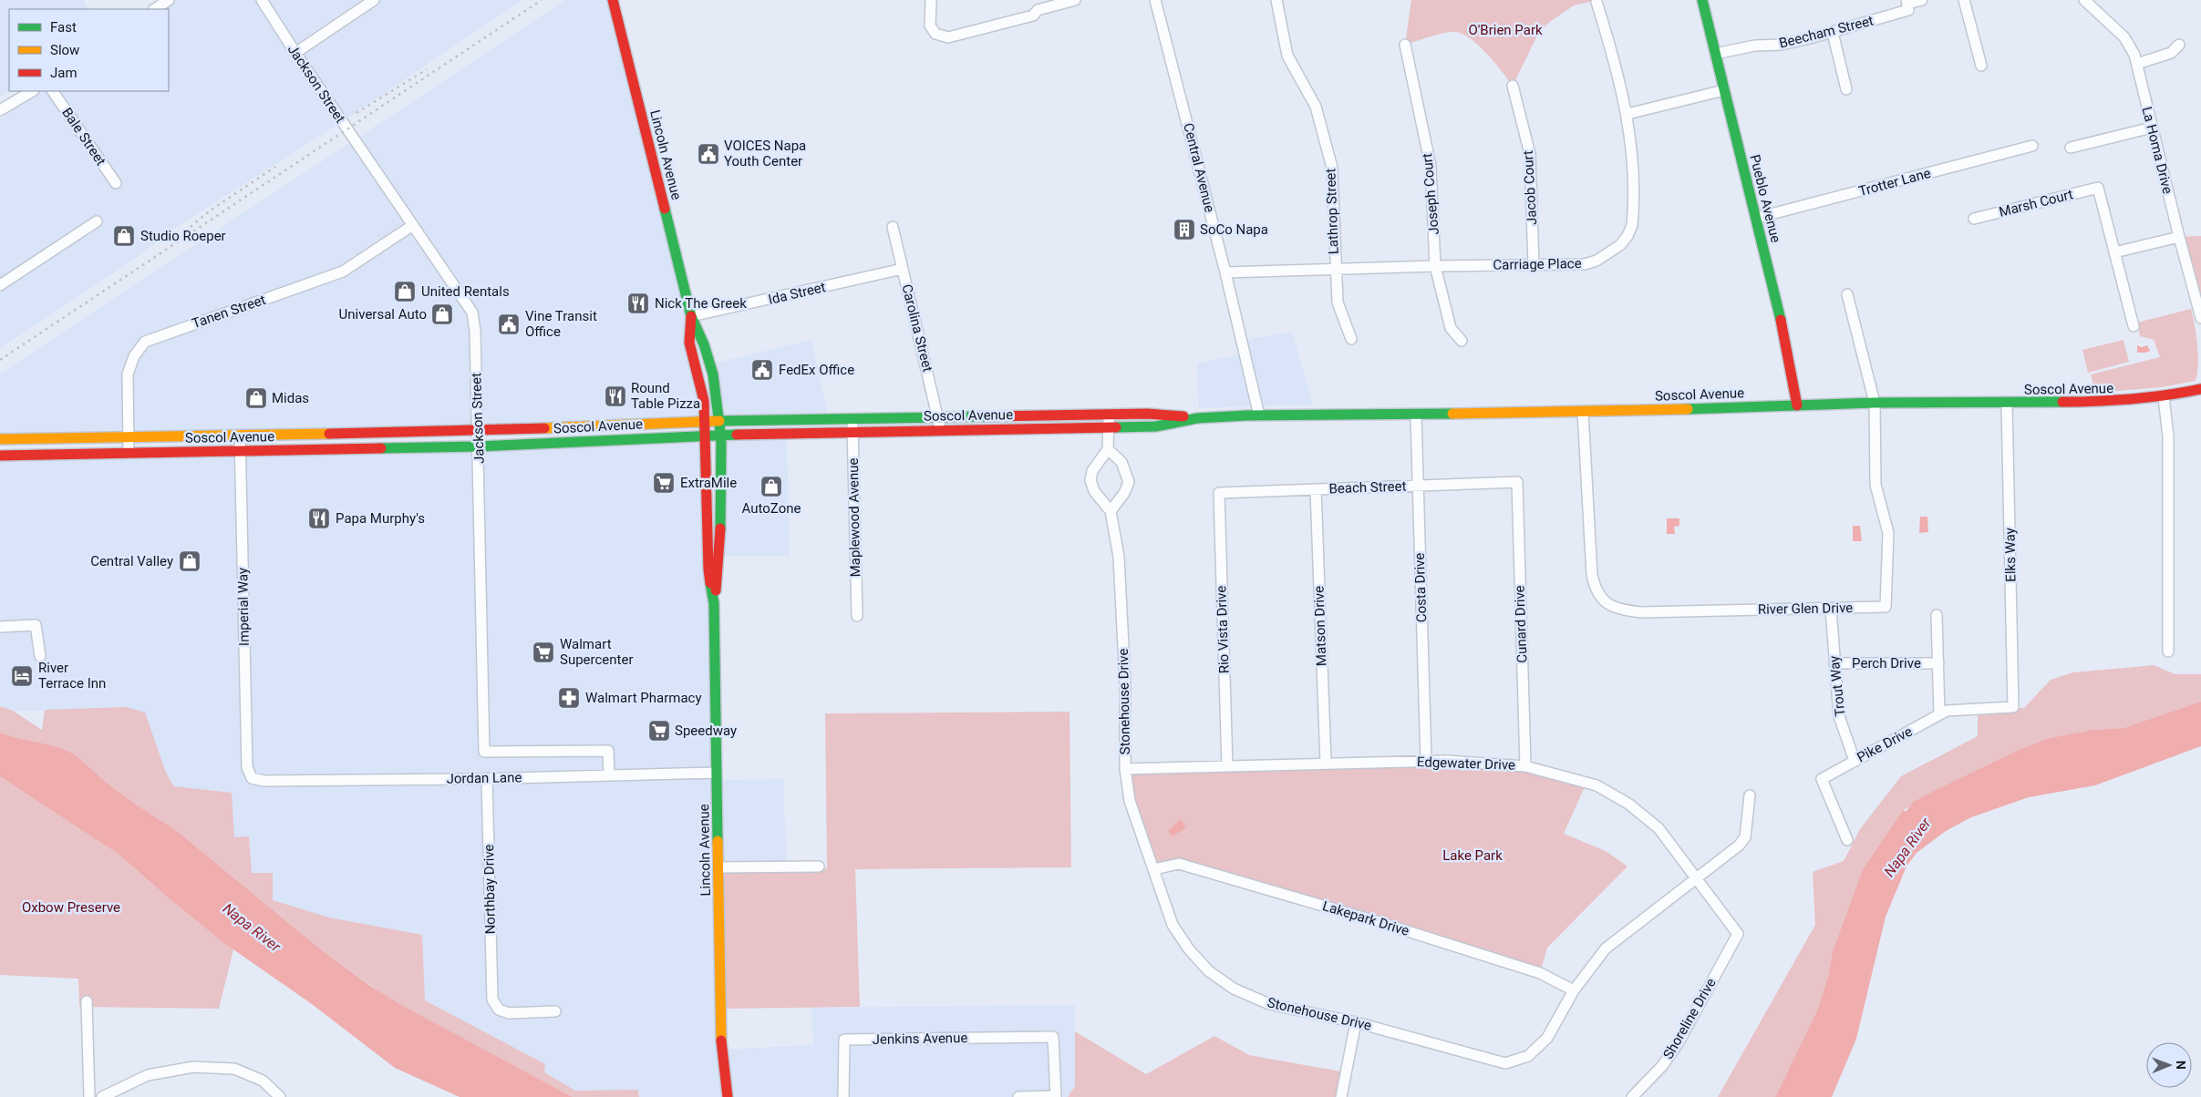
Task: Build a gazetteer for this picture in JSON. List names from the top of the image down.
{
  "streets": {
    "main road": ["Lincoln Avenue", "Pueblo Avenue", "Soscol Avenue"],
    "street": [
      "Beecham Street",
      "Jackson Street",
      "Bale Street",
      "La Homa Drive",
      "Central Avenue",
      "Trotter Lane",
      "Jacob Court",
      "Joseph Court",
      "Marsh Court",
      "Lathrop Street",
      "Carriage Place",
      "Ida Street",
      "Tanen Street",
      "Carolina Street",
      "Beach Street",
      "Maplewood Avenue",
      "Elks Way",
      "Costa Drive",
      "Imperial Way",
      "River Glen Drive",
      "Cunard Drive",
      "Matson Drive",
      "Rio Vista Drive",
      "Perch Drive",
      "Trout Way",
      "Stonehouse Drive",
      "Pike Drive",
      "Edgewater Drive",
      "Jordan Lane",
      "Northbay Drive",
      "Lakepark Drive",
      "Shoreline Drive",
      "Jenkins Avenue"
    ]
  },
  "crossings": [
    ["Beecham Street", "Pueblo Avenue"],
    ["Jackson Street", "Tanen Street"],
    ["Jackson Street", "Soscol Avenue"],
    ["Jackson Street", "Jordan Lane"],
    ["Lincoln Avenue", "Ida Street"],
    ["Lincoln Avenue", "Soscol Avenue"],
    ["Lincoln Avenue", "Jordan Lane"],
    ["Central Avenue", "Carriage Place"],
    ["Central Avenue", "Soscol Avenue"],
    ["Trotter Lane", "Pueblo Avenue"],
    ["Jacob Court", "Carriage Place"],
    ["Joseph Court", "Carriage Place"],
    ["Pueblo Avenue", "Soscol Avenue"],
    ["Lathrop Street", "Carriage Place"],
    ["Ida Street", "Carolina Street"],
    ["Tanen Street", "Soscol Avenue"],
    ["Carolina Street", "Soscol Avenue"],
    ["Soscol Avenue", "Maplewood Avenue"],
    ["Soscol Avenue", "Elks Way"],
    ["Soscol Avenue", "Costa Drive"],
    ["Soscol Avenue", "Imperial Way"],
    ["Soscol Avenue", "River Glen Drive"],
    ["Beach Street", "Costa Drive"],
    ["Beach Street", "Cunard Drive"],
    ["Beach Street", "Matson Drive"],
    ["Beach Street", "Rio Vista Drive"],
    ["Elks Way", "Pike Drive"],
    ["Costa Drive", "Edgewater Drive"],
    ["Imperial Way", "Jordan Lane"],
    ["River Glen Drive", "Trout Way"],
    ["Cunard Drive", "Edgewater Drive"],
    ["Matson Drive", "Edgewater Drive"],
    ["Rio Vista Drive", "Edgewater Drive"],
    ["Perch Drive", "Trout Way"],
    ["Trout Way", "Pike Drive"],
    ["Stonehouse Drive", "Edgewater Drive"],
    ["Stonehouse Drive", "Lakepark Drive"],
    ["Edgewater Drive", "Shoreline Drive"],
    ["Jordan Lane", "Northbay Drive"]
  ],
  "water": ["Napa River"],
  "parks": ["O'Brien Park", "Lake Park", "Oxbow Preserve"],
  "places": {
    "public building": ["VOICES Napa Youth Center", "Vine Transit Office", "FedEx Office"],
    "building": ["SoCo Napa"],
    "shop": [
      "Studio Roeper",
      "United Rentals",
      "Universal Auto",
      "Midas",
      "AutoZone",
      "Central Valley"
    ],
    "restaurant": ["Nick The Greek", "Round Table Pizza", "Papa Murphy's"],
    "supermarket": ["ExtraMile", "Walmart Supercenter", "Speedway"],
    "hotel": ["River Terrace Inn"],
    "pharmacy": ["Walmart Pharmacy"]
  },
  "legend": ["Fast", "Slow", "Jam"],
  "north": "right"
}
